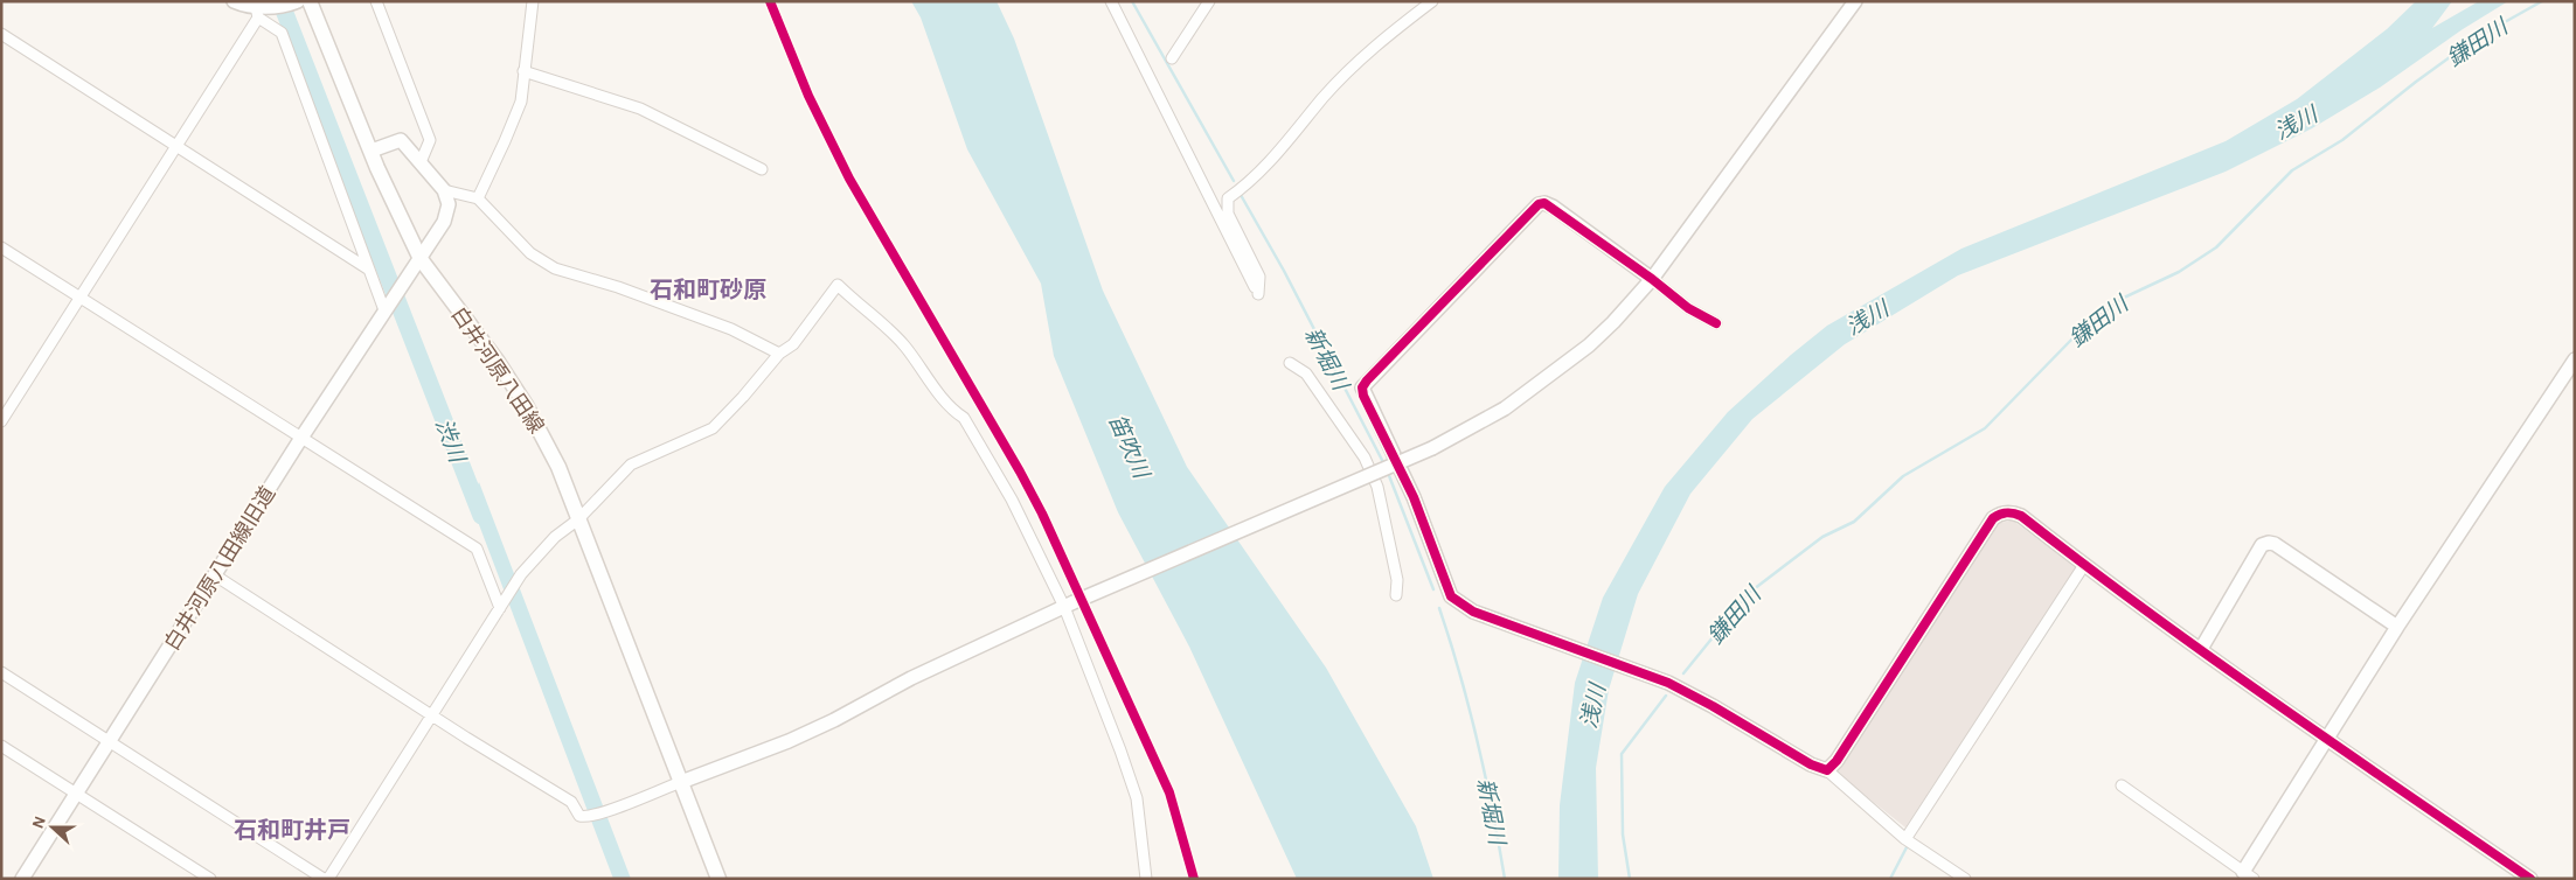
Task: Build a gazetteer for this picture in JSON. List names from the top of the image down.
{
  "streets": {
    "main road": ["白井河原八田線"],
    "street": ["白井河原八田線旧道"]
  },
  "crossings": [
    ["白井河原八田線", "白井河原八田線旧道"]
  ],
  "districts": ["石和町砂原", "石和町井戸"],
  "water": [
    "鎌田川",
    "浅川",
    "新堀川",
    "渋川",
    "笛吹川"
  ],
  "north": "left"
}
